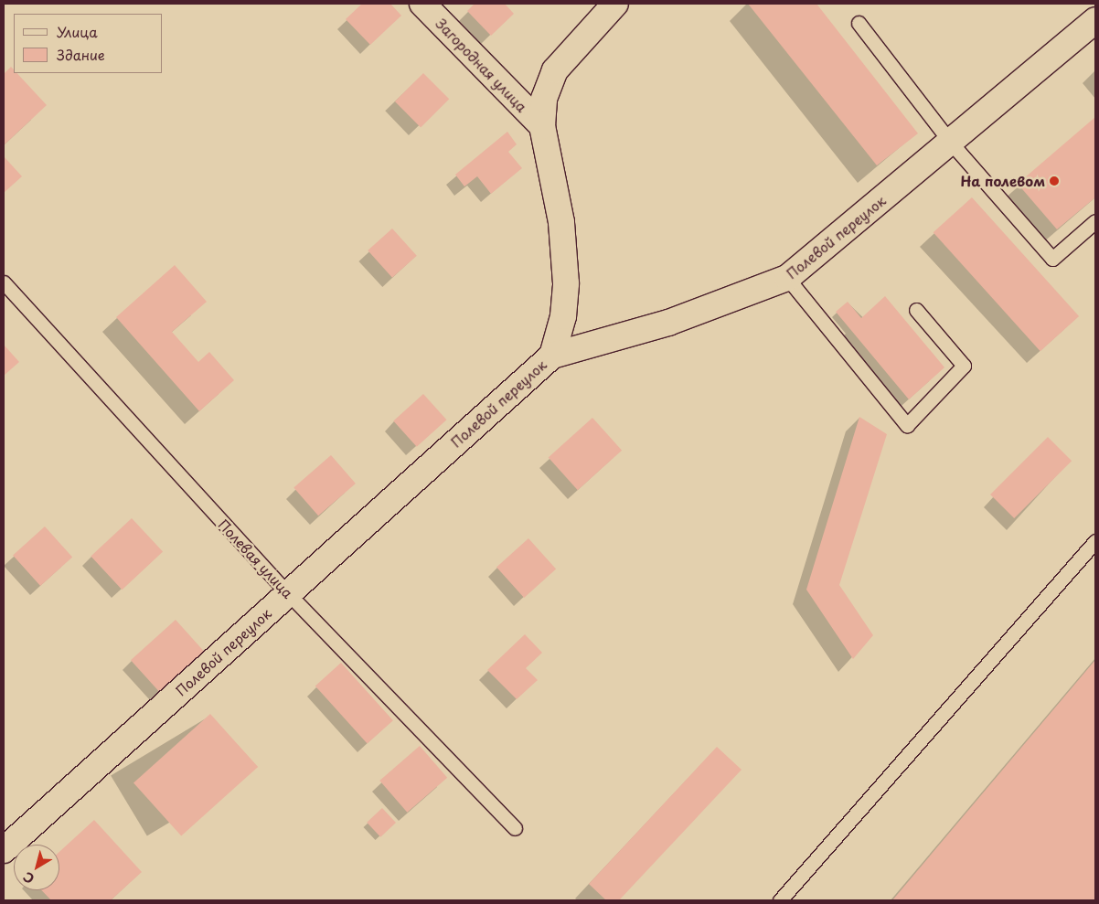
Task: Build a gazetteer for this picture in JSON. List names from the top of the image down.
{
  "streets": {
    "street": ["Загородная улица", "Полевой переулок"],
    "lane": ["Полевая улица"]
  },
  "crossings": [
    ["Полевой переулок", "Полевая улица"]
  ],
  "places": ["На полевом"],
  "legend": ["Улица", "Здание"],
  "north": "bottom left"
}
